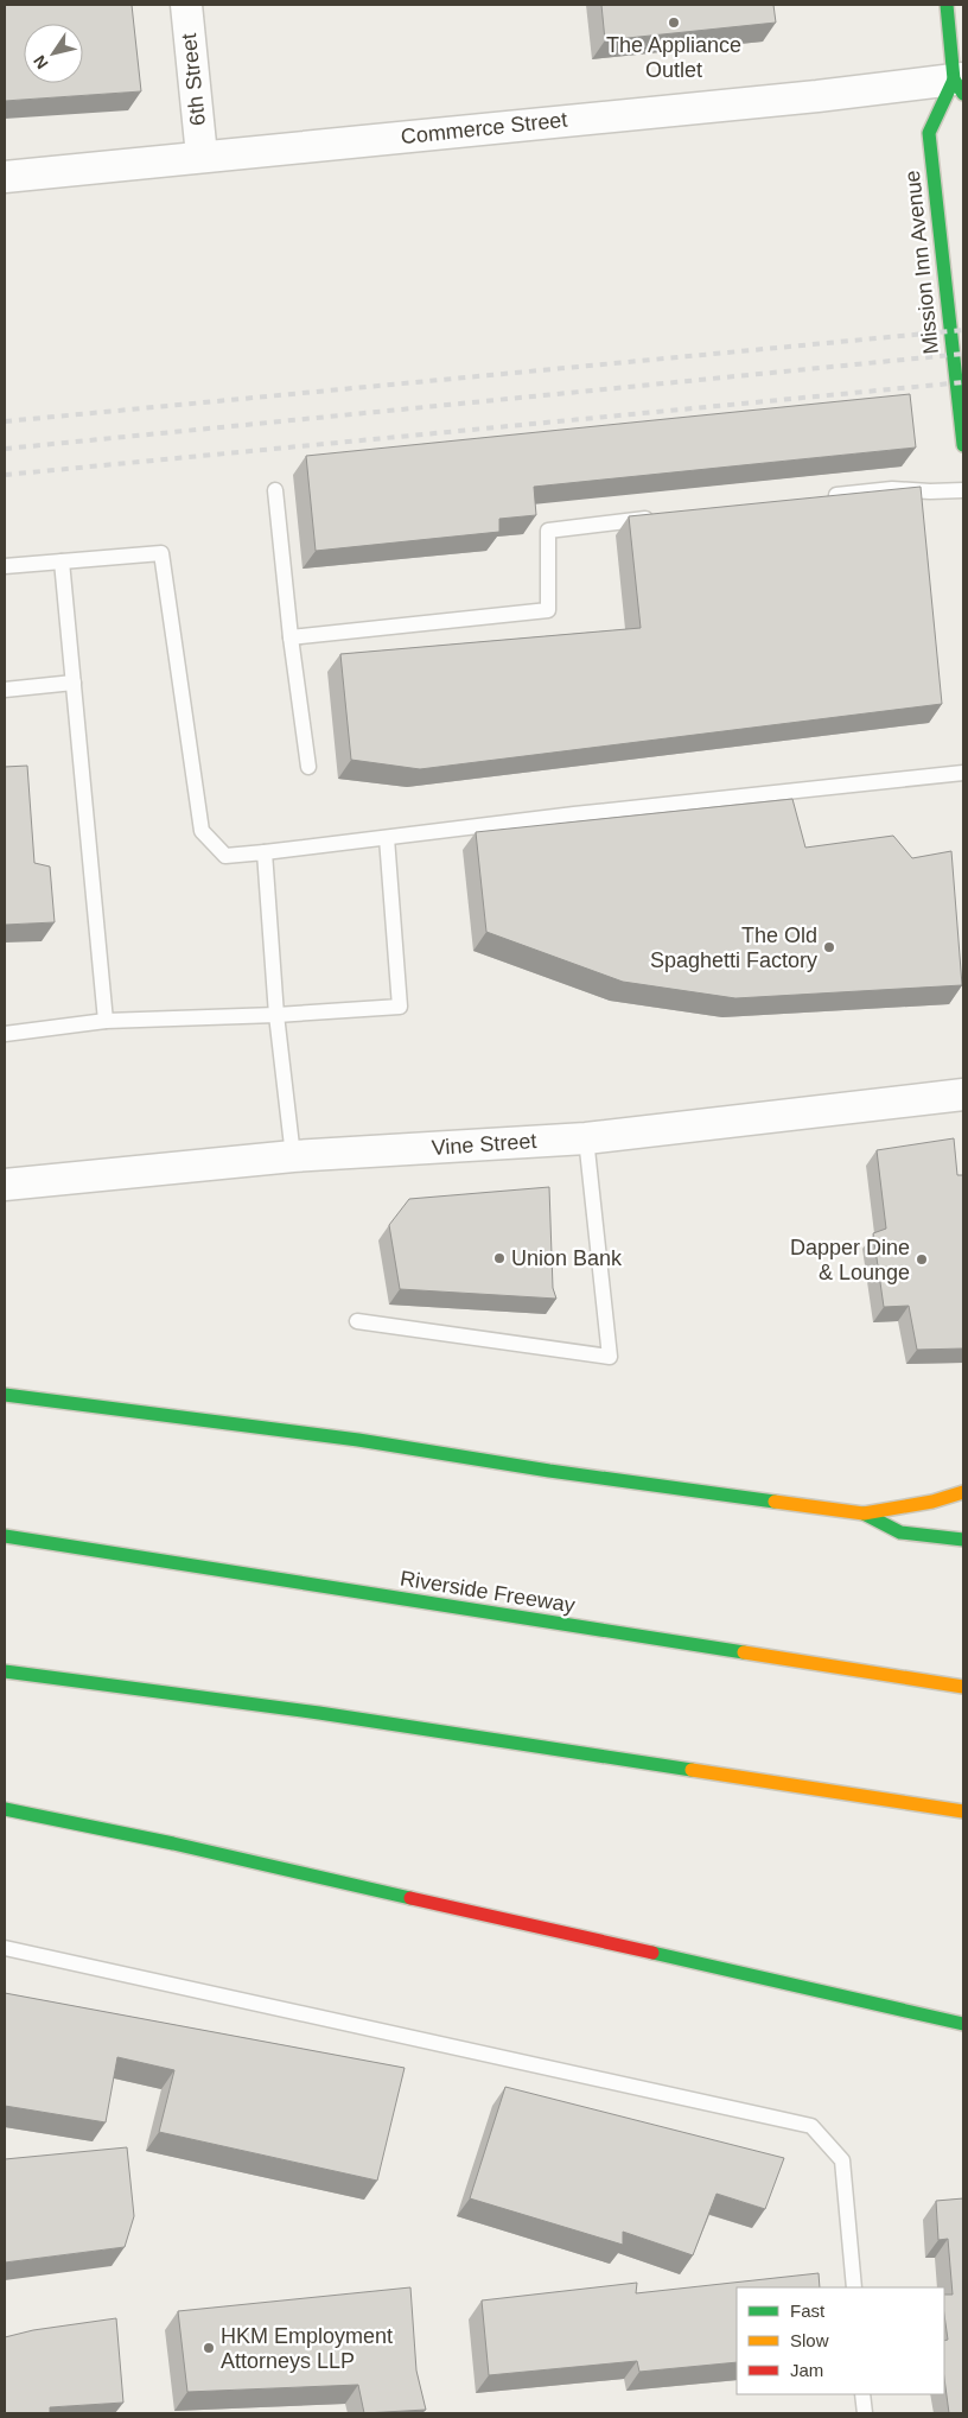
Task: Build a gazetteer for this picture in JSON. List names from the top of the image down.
{
  "streets": {
    "main road": ["Mission Inn Avenue", "Riverside Freeway"],
    "street": ["6th Street", "Commerce Street", "Vine Street"]
  },
  "crossings": [
    ["6th Street", "Commerce Street"],
    ["Commerce Street", "Mission Inn Avenue"]
  ],
  "places": [
    "The Appliance Outlet",
    "The Old Spaghetti Factory",
    "Union Bank",
    "Dapper Dine & Lounge",
    "HKM Employment Attorneys LLP"
  ],
  "legend": ["Fast", "Slow", "Jam"],
  "north": "bottom left"
}
